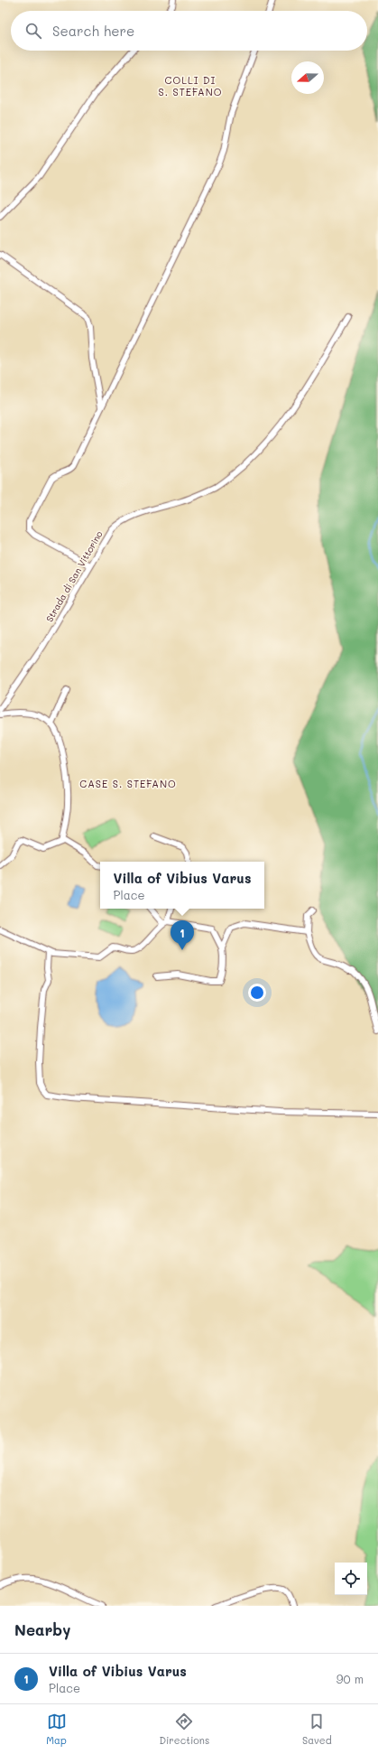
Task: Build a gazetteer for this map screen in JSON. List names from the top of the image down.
{
  "streets": {
    "street": ["Strada di San Vittorino"]
  },
  "districts": ["COLLI DI S. STEFANO", "CASE S. STEFANO"],
  "north": "left",
  "page": {
    "search": "Search here",
    "popup": ["Villa of Vibius Varus", "Place"],
    "pins": "1",
    "heading": "Nearby",
    "list": [
      {
        "mark": "1",
        "name": "Villa of Vibius Varus",
        "note": "Place",
        "value": "90 m"
      }
    ],
    "nav": ["Map", "Directions", "Saved"]
  }
}
